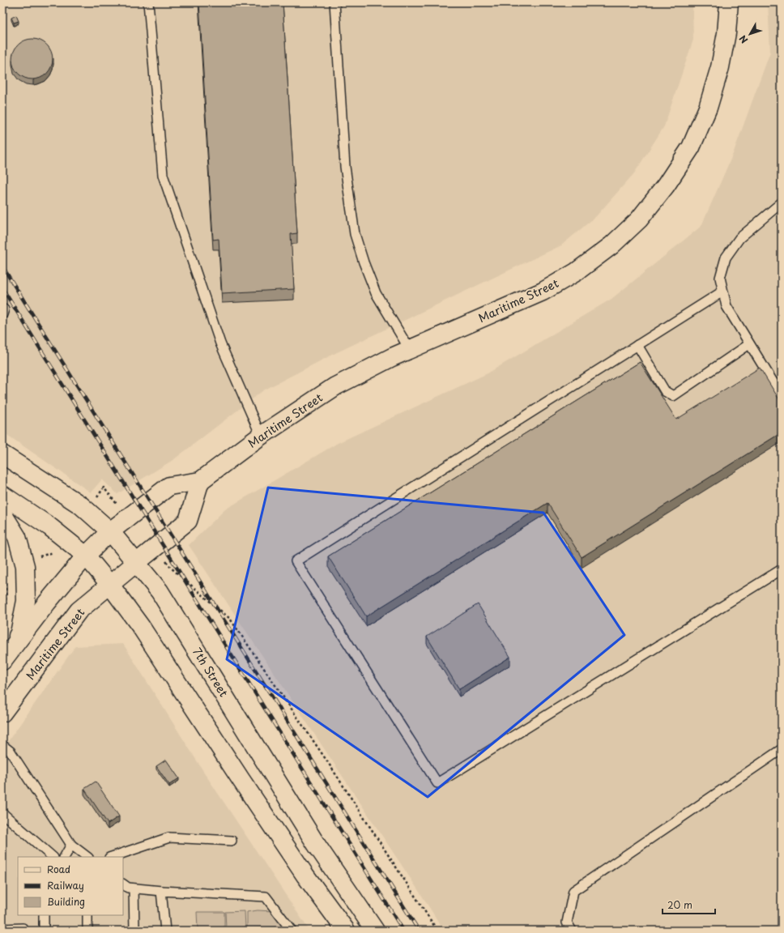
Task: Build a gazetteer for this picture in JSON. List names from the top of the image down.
{
  "streets": {
    "main road": ["Maritime Street", "7th Street"]
  },
  "crossings": [
    ["Maritime Street", "7th Street"]
  ],
  "legend": ["Road", "Railway", "Building"],
  "scale_bar": "20 m",
  "north": "bottom left"
}
